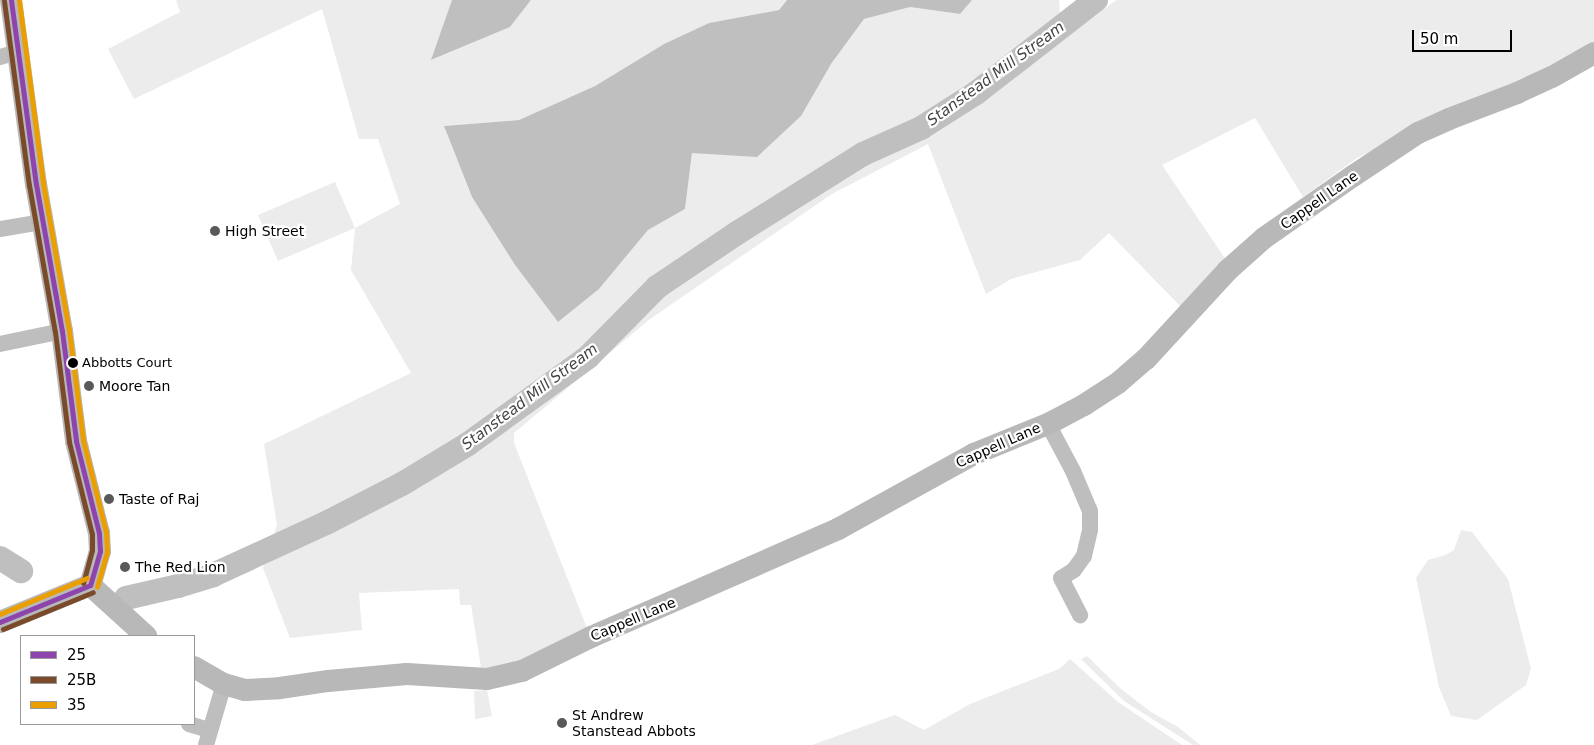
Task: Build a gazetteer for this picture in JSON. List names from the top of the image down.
{
  "streets": {
    "street": ["Cappell Lane"]
  },
  "water": ["Stanstead Mill Stream"],
  "places": [
    "High Street",
    "Abbotts Court",
    "Moore Tan",
    "Taste of Raj",
    "The Red Lion",
    "St Andrew Stanstead Abbots"
  ],
  "lines": ["transit line 25", "transit line 35", "transit line 25B"],
  "legend": ["25", "25B", "35"],
  "scale_bar": "50 m"
}
